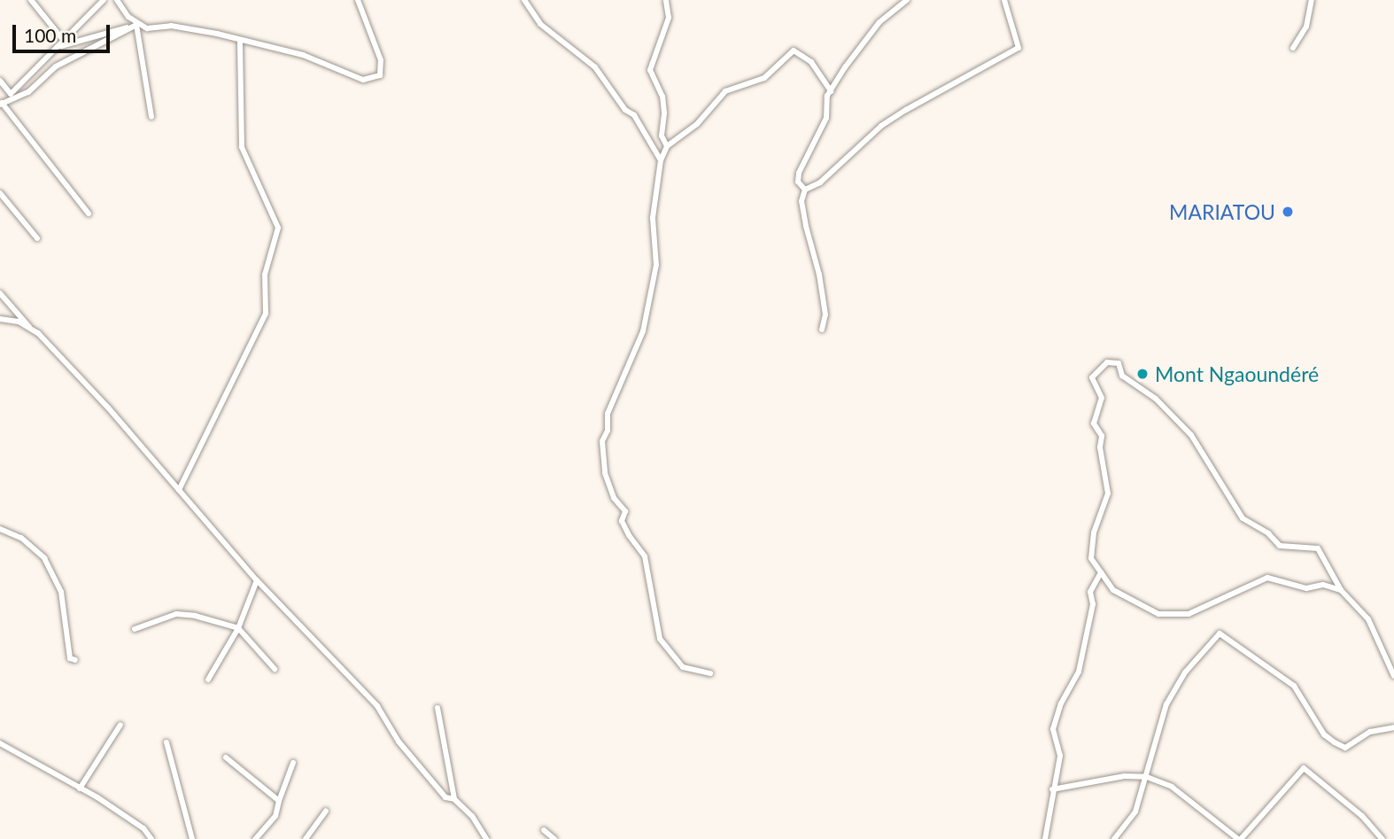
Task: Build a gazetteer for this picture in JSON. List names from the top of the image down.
{
  "places": ["MARIATOU", "Mont Ngaoundéré"],
  "scale_bar": "100 m"
}
